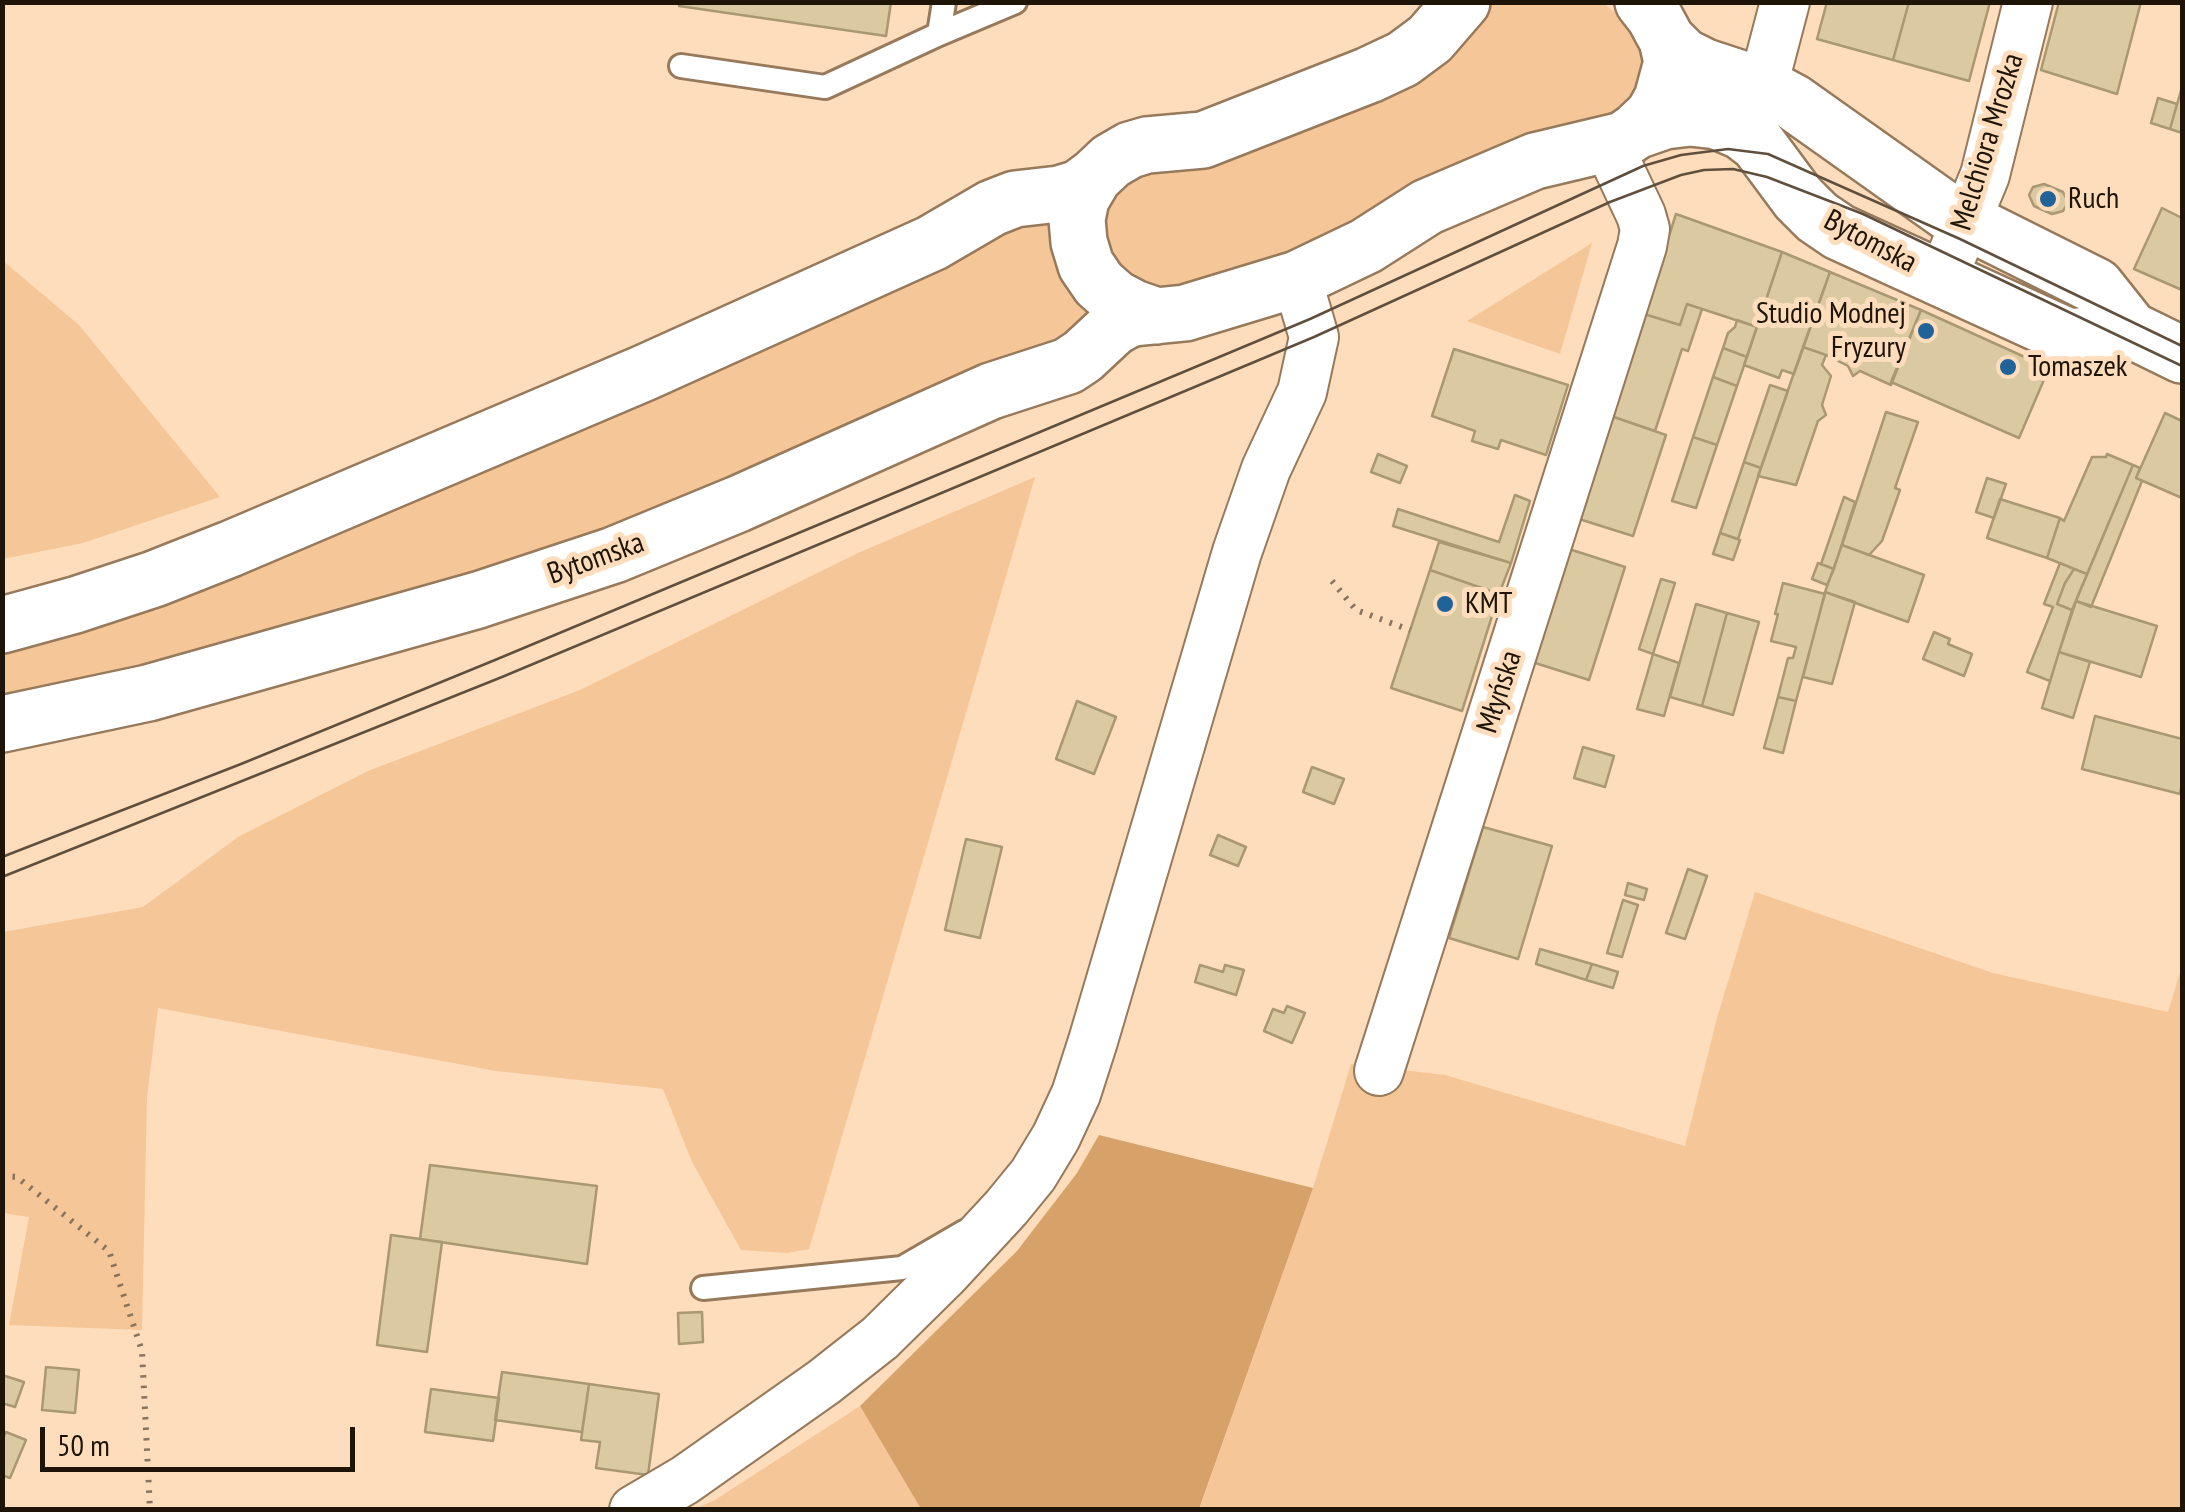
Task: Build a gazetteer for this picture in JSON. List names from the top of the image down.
{
  "streets": {
    "street": ["Melchiora Mrozka", "Bytomska", "Młyńska"]
  },
  "crossings": [
    ["Melchiora Mrozka", "Bytomska"],
    ["Bytomska", "Młyńska"]
  ],
  "places": [
    "Ruch",
    "Studio Modnej Fryzury",
    "Tomaszek",
    "KMT"
  ],
  "scale_bar": "50 m"
}
